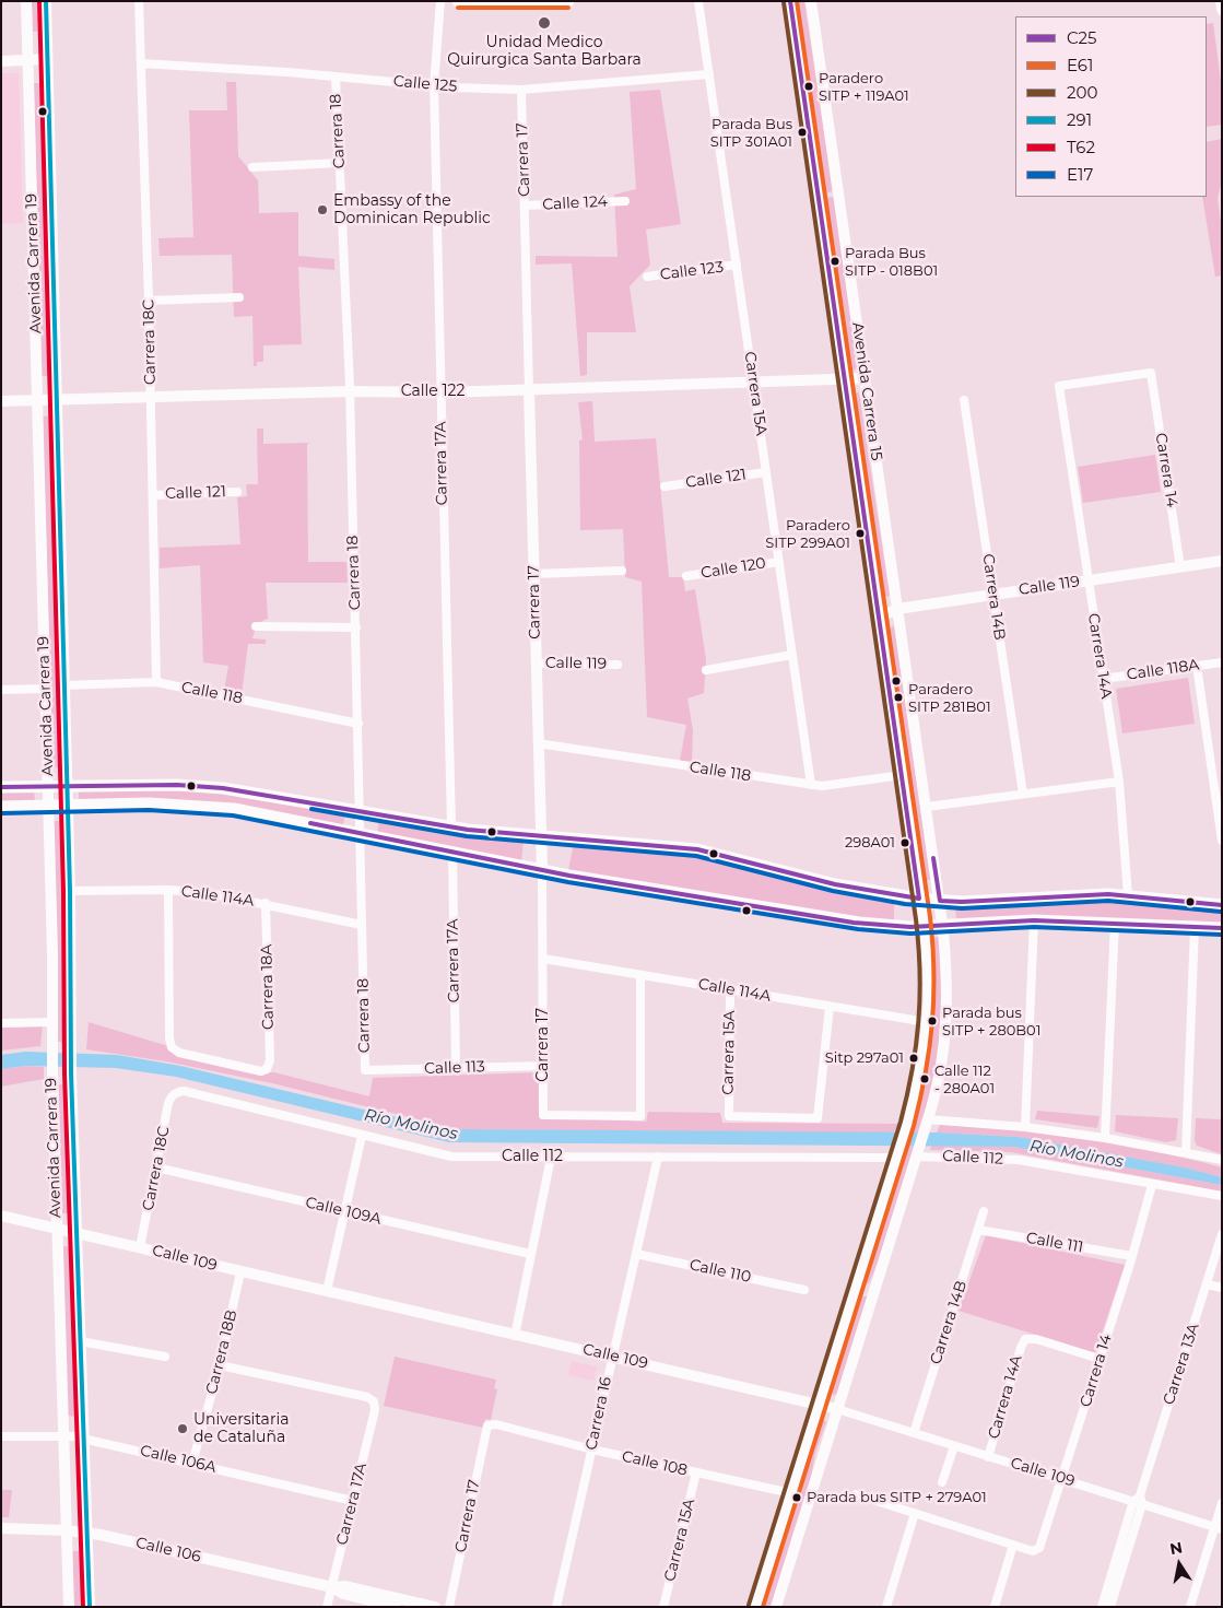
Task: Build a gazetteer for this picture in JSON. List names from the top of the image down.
{
  "streets": {
    "main road": [
      "Carrera 17",
      "Avenida Carrera 19",
      "Calle 122",
      "Avenida Carrera 15",
      "Calle 119",
      "Calle 109",
      "Calle 106"
    ],
    "street": [
      "Calle 125",
      "Carrera 18",
      "Calle 124",
      "Calle 123",
      "Carrera 18C",
      "Carrera 15A",
      "Carrera 17A",
      "Carrera 14",
      "Calle 121",
      "Calle 120",
      "Carrera 14B",
      "Carrera 14A",
      "Calle 118A",
      "Calle 118",
      "Calle 114A",
      "Carrera 18A",
      "Calle 113",
      "Calle 112",
      "Calle 109A",
      "Calle 111",
      "Calle 110",
      "Carrera 18B",
      "Carrera 13A",
      "Carrera 16",
      "Calle 106A",
      "Calle 108"
    ]
  },
  "crossings": [
    ["Calle 125", "Carrera 18"],
    ["Calle 125", "Carrera 17"],
    ["Calle 125", "Carrera 18C"],
    ["Calle 125", "Carrera 15A"],
    ["Calle 125", "Carrera 17A"],
    ["Carrera 18", "Calle 122"],
    ["Carrera 18", "Calle 118"],
    ["Carrera 18", "Calle 114A"],
    ["Carrera 18", "Calle 113"],
    ["Carrera 17", "Calle 124"],
    ["Carrera 17", "Calle 122"],
    ["Carrera 17", "Calle 119"],
    ["Carrera 17", "Calle 118"],
    ["Carrera 17", "Calle 114A"],
    ["Carrera 17", "Calle 113"],
    ["Carrera 17", "Calle 108"],
    ["Avenida Carrera 19", "Calle 122"],
    ["Avenida Carrera 19", "Calle 118"],
    ["Avenida Carrera 19", "Calle 114A"],
    ["Avenida Carrera 19", "Calle 109"],
    ["Avenida Carrera 19", "Calle 106A"],
    ["Avenida Carrera 19", "Calle 106"],
    ["Calle 123", "Carrera 15A"],
    ["Carrera 18C", "Calle 122"],
    ["Carrera 18C", "Calle 121"],
    ["Carrera 18C", "Calle 118"],
    ["Carrera 18C", "Calle 112"],
    ["Carrera 18C", "Calle 109A"],
    ["Carrera 18C", "Calle 109"],
    ["Calle 122", "Avenida Carrera 15"],
    ["Calle 122", "Carrera 15A"],
    ["Calle 122", "Carrera 17A"],
    ["Avenida Carrera 15", "Calle 119"],
    ["Avenida Carrera 15", "Calle 118"],
    ["Avenida Carrera 15", "Calle 114A"],
    ["Avenida Carrera 15", "Calle 112"],
    ["Avenida Carrera 15", "Calle 109"],
    ["Avenida Carrera 15", "Calle 108"],
    ["Carrera 15A", "Calle 121"],
    ["Carrera 15A", "Calle 120"],
    ["Carrera 15A", "Calle 118"],
    ["Carrera 15A", "Calle 114A"],
    ["Carrera 15A", "Calle 108"],
    ["Carrera 17A", "Calle 113"],
    ["Carrera 17A", "Carrera 18B"],
    ["Carrera 17A", "Calle 106A"],
    ["Carrera 17A", "Calle 106"],
    ["Carrera 14", "Calle 119"],
    ["Carrera 14", "Carrera 14A"],
    ["Carrera 14", "Calle 112"],
    ["Carrera 14", "Calle 111"],
    ["Carrera 14", "Calle 109"],
    ["Calle 119", "Carrera 14B"],
    ["Calle 119", "Carrera 14A"],
    ["Carrera 14B", "Calle 111"],
    ["Carrera 14B", "Calle 109"],
    ["Carrera 14A", "Calle 118A"],
    ["Carrera 14A", "Calle 109"],
    ["Calle 114A", "Carrera 18A"],
    ["Calle 112", "Carrera 16"],
    ["Calle 109", "Carrera 18B"],
    ["Calle 109", "Carrera 13A"],
    ["Calle 109", "Carrera 16"],
    ["Calle 110", "Carrera 16"],
    ["Carrera 18B", "Calle 106A"],
    ["Carrera 16", "Calle 108"]
  ],
  "water": ["Río Molinos"],
  "places": [
    "Unidad Medico Quirurgica Santa Barbara",
    "Paradero SITP + 119A01",
    "Parada Bus SITP 301A01",
    "Embassy of the Dominican Republic",
    "Parada Bus SITP - 018B01",
    "Paradero SITP 299A01",
    "Paradero SITP 281B01",
    "298A01",
    "Parada bus SITP + 280B01",
    "Sitp 297a01",
    "Calle 112 - 280A01",
    "Universitaria de Cataluña",
    "Parada bus SITP + 279A01"
  ],
  "lines": [
    "transit line C25",
    "transit line E61",
    "transit line 291",
    "transit line T62",
    "transit line 200",
    "transit line E17"
  ],
  "legend": [
    "C25",
    "E61",
    "200",
    "291",
    "T62",
    "E17"
  ],
  "north": "top"
}
